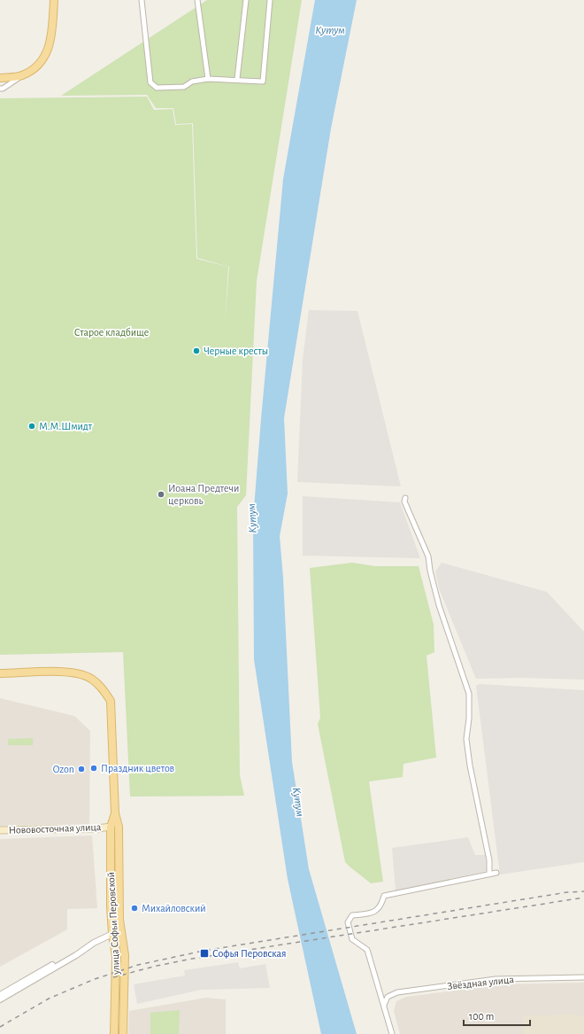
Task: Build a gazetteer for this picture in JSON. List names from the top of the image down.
{
  "streets": {
    "main road": ["Нововосточная улица", "улица Софьи Перовской"],
    "street": ["Звёздная улица"]
  },
  "crossings": [
    ["Нововосточная улица", "улица Софьи Перовской"]
  ],
  "water": ["Кутум"],
  "parks": ["Старое кладбище"],
  "places": {
    "other": [
      "Черные кресты",
      "М.М.Шмидт",
      "Иоана Предтечи церковь",
      "Праздник цветов",
      "Ozon",
      "Михайловский"
    ],
    "transit": ["Софья Перовская"]
  },
  "scale_bar": "100 m"
}
